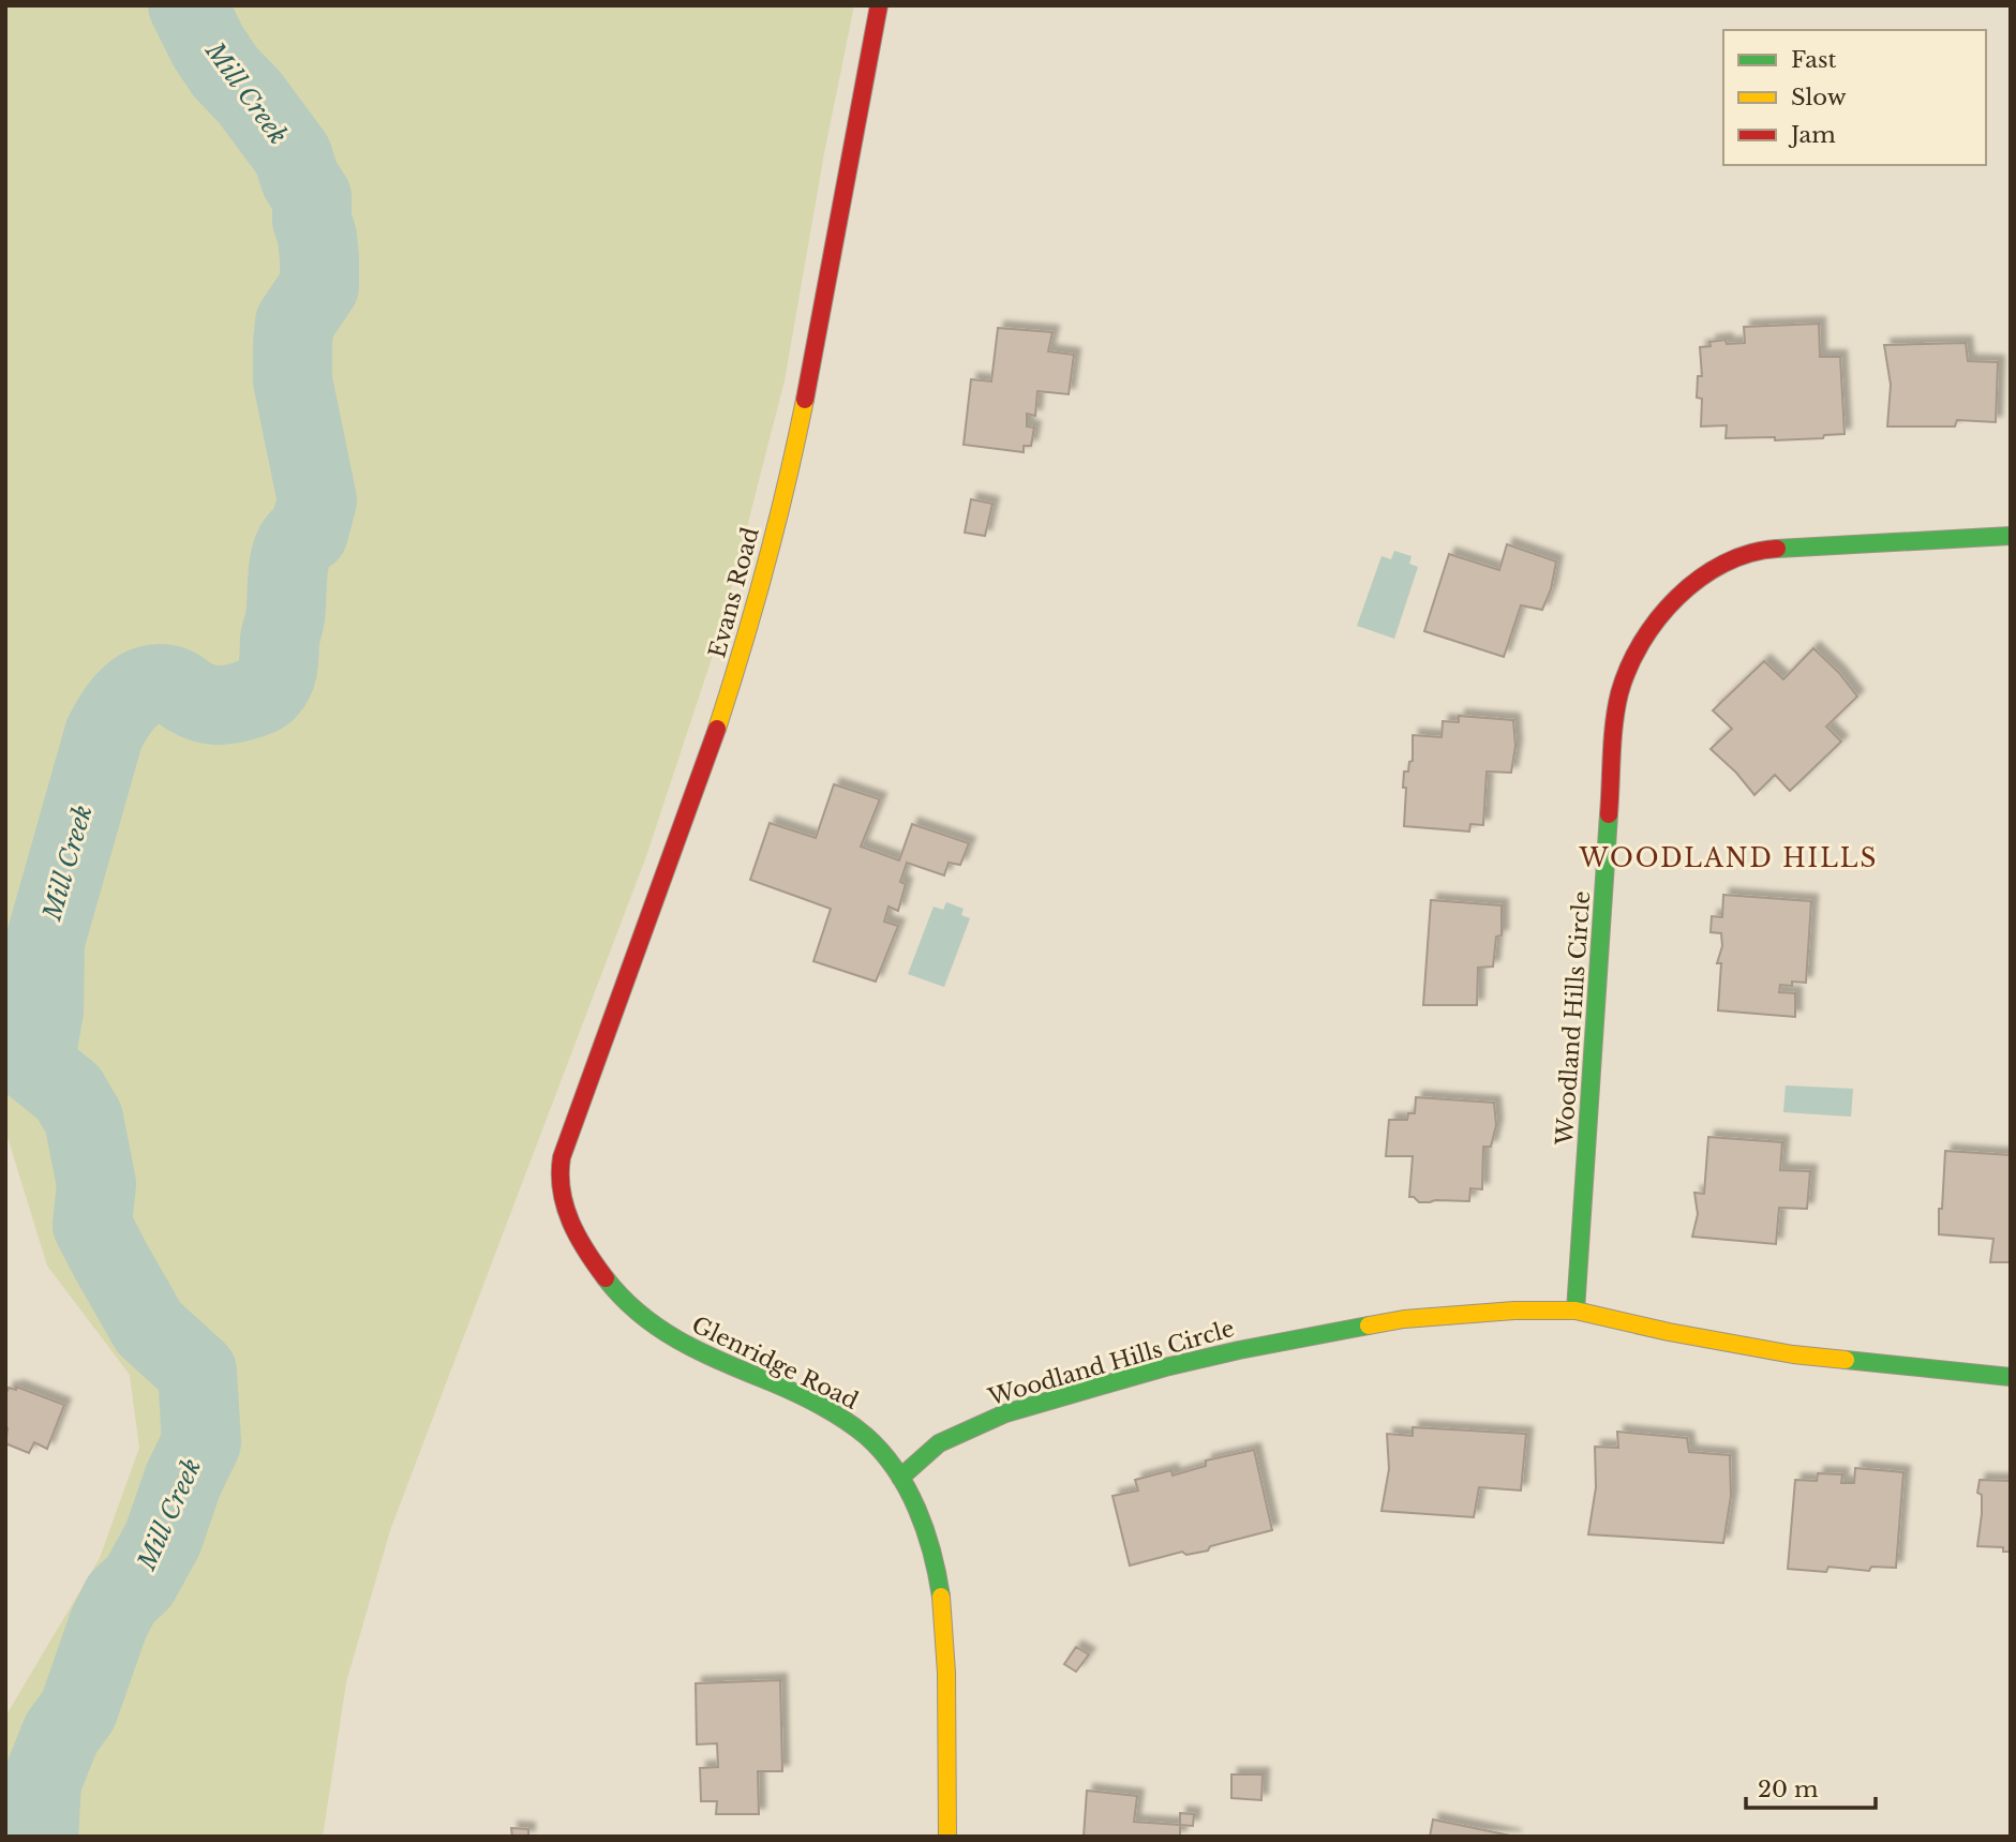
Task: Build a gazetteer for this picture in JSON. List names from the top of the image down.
{
  "streets": {
    "street": ["Evans Road", "Woodland Hills Circle", "Glenridge Road"]
  },
  "crossings": [
    ["Evans Road", "Glenridge Road"],
    ["Woodland Hills Circle", "Glenridge Road"]
  ],
  "districts": ["WOODLAND HILLS"],
  "water": ["Mill Creek"],
  "legend": ["Fast", "Slow", "Jam"],
  "scale_bar": "20 m"
}
